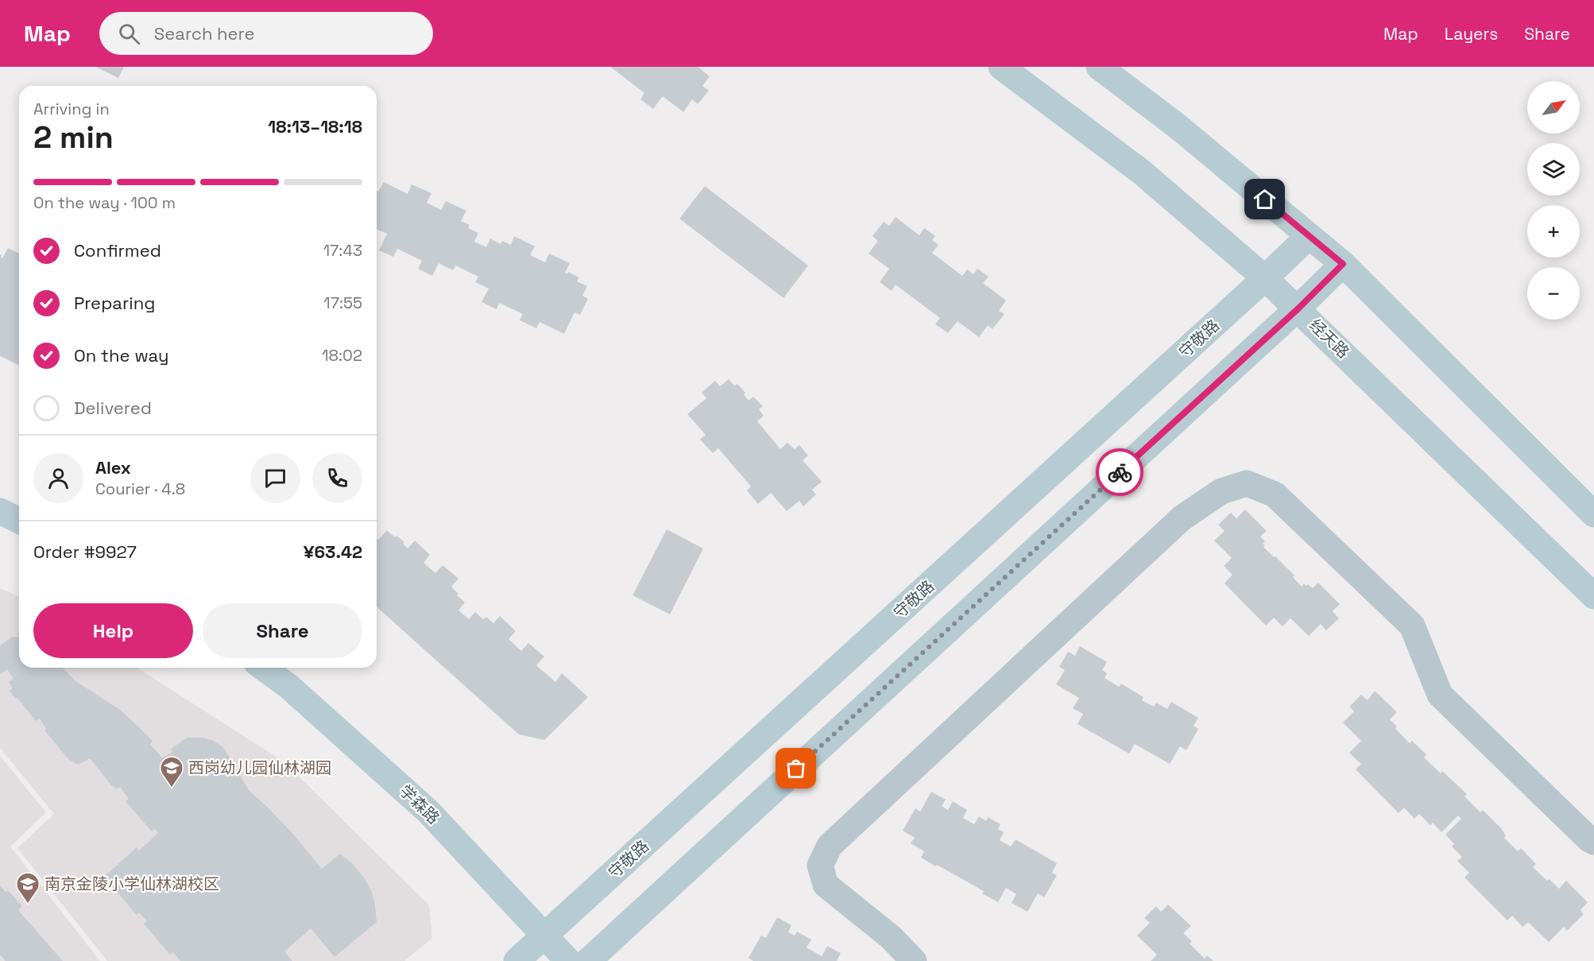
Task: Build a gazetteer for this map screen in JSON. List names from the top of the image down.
{
  "streets": {
    "main road": ["守敬路", "经天路", "学森路"]
  },
  "crossings": [
    ["守敬路", "经天路"],
    ["守敬路", "学森路"]
  ],
  "places": {
    "school or university": ["西岗幼儿园仙林湖园", "南京金陵小学仙林湖校区"]
  },
  "north": "top right",
  "page": {
    "header": "Map",
    "search": "Search here",
    "nav": ["Map", "Layers", "Share"],
    "map_buttons": ["+", "−"],
    "heading": ["2 min", "Arriving in", "18:13–18:18"],
    "panel": [
      "Alex",
      "Courier · 4.8",
      "Order #9927",
      "¥63.42"
    ],
    "bar": "On the way · 100 m",
    "list": [
      ["Confirmed", "17:43"],
      ["Preparing", "17:55"],
      ["On the way", "18:02"],
      "Delivered"
    ],
    "buttons": ["Help", "Share"]
  }
}
